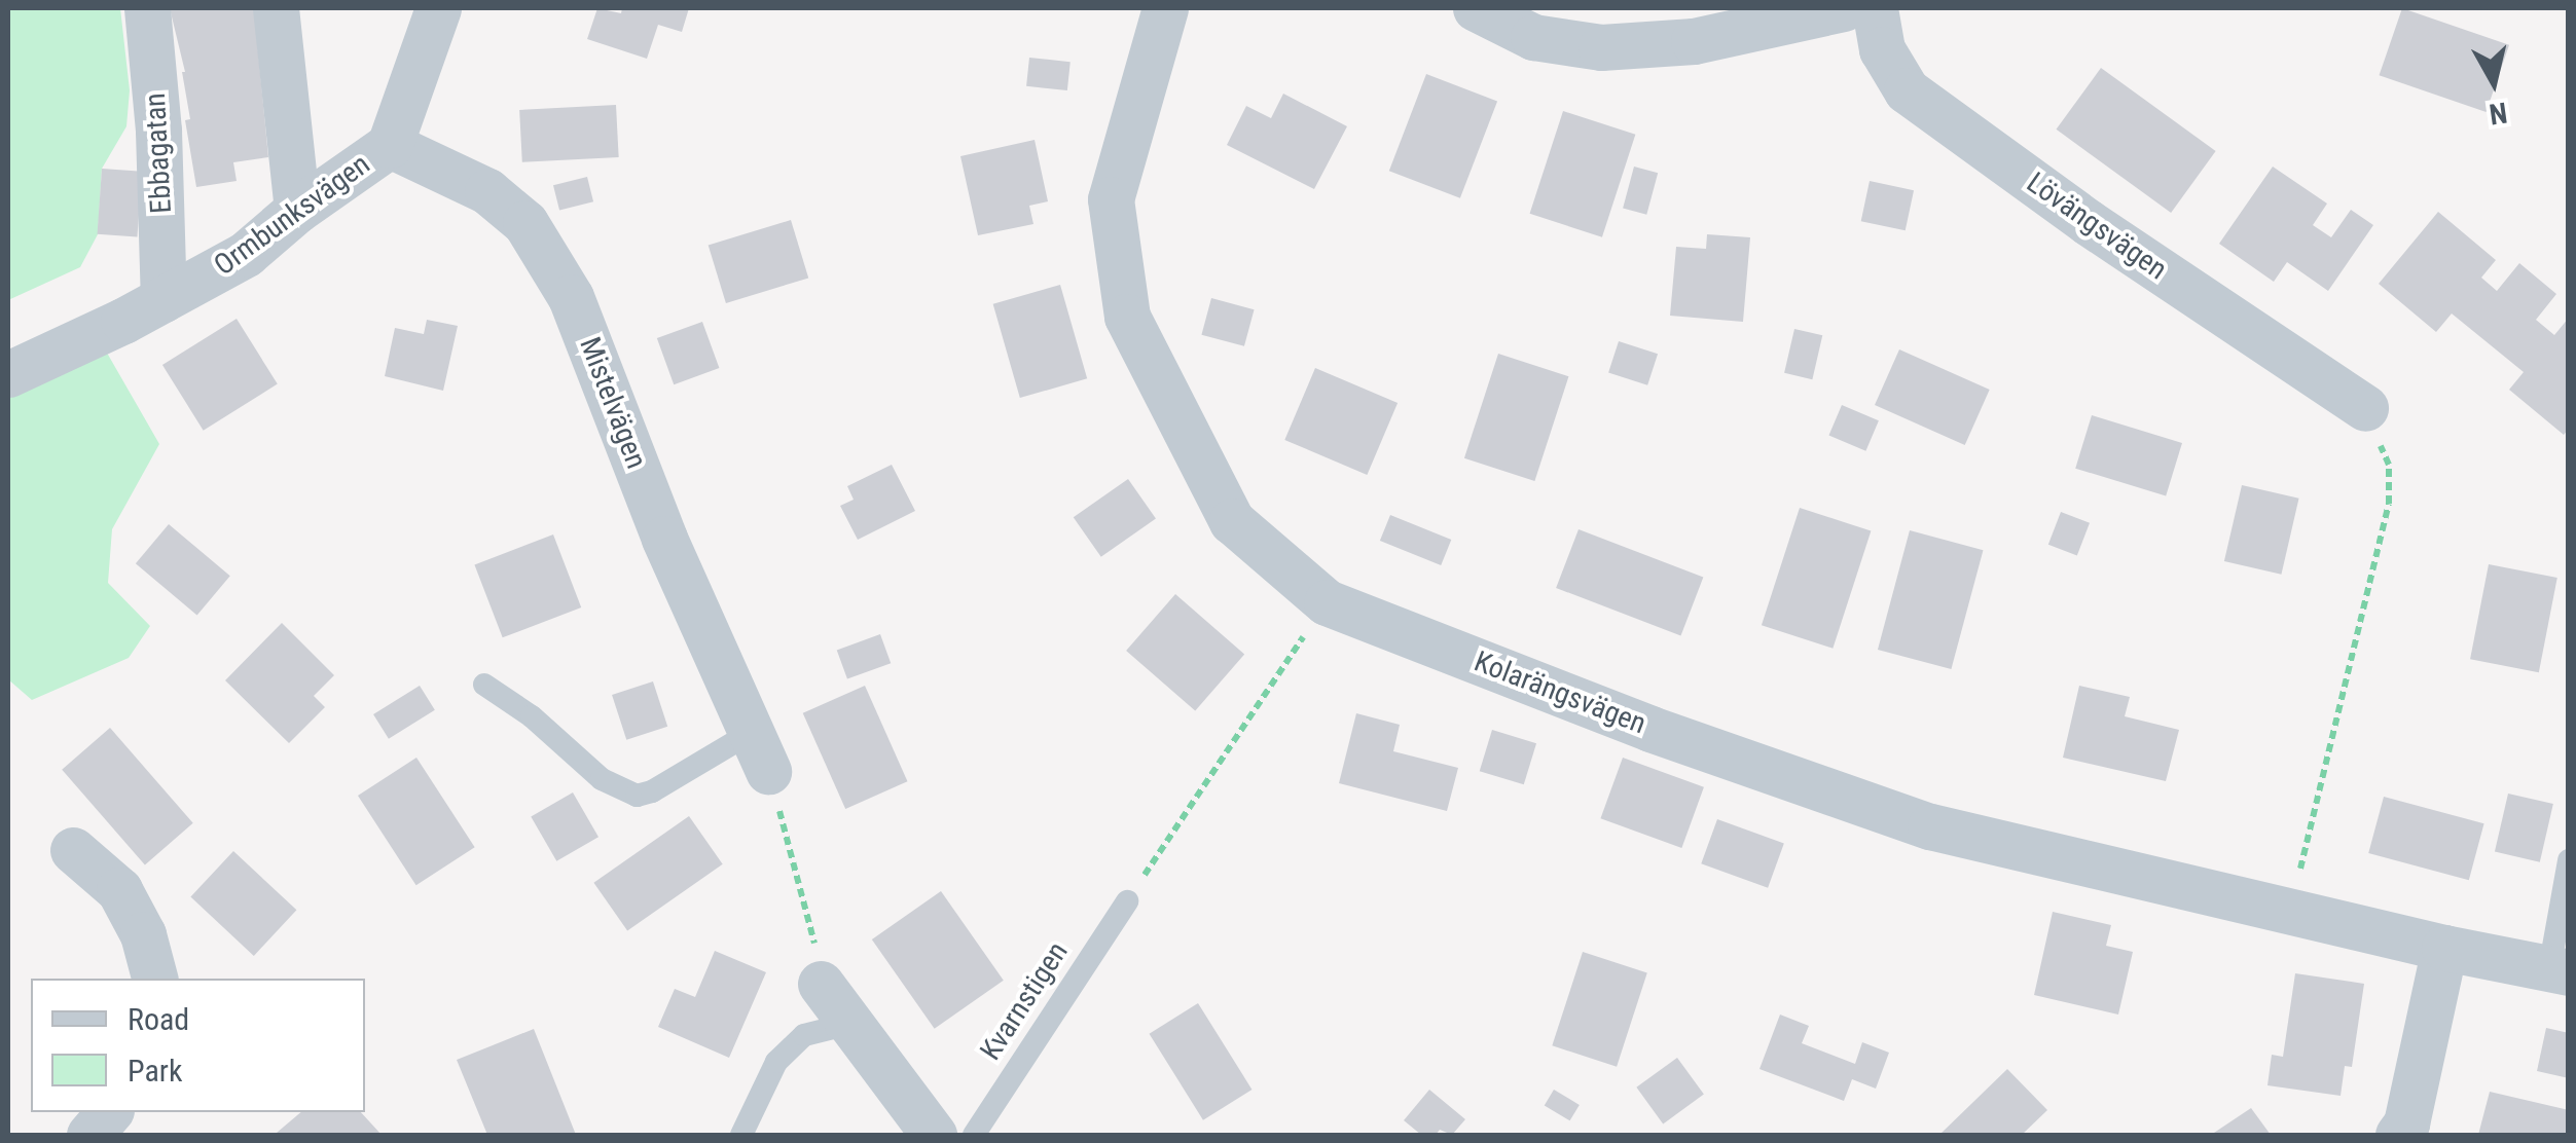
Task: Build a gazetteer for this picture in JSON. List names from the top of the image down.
{
  "streets": {
    "street": [
      "Ebbagatan",
      "Ormbunksvägen",
      "Lövängsvägen",
      "Mistelvägen",
      "Kolarängsvägen"
    ],
    "lane": ["Kvarnstigen"]
  },
  "crossings": [
    ["Ebbagatan", "Ormbunksvägen"],
    ["Ormbunksvägen", "Mistelvägen"]
  ],
  "legend": ["Road", "Park"],
  "north": "bottom"
}
